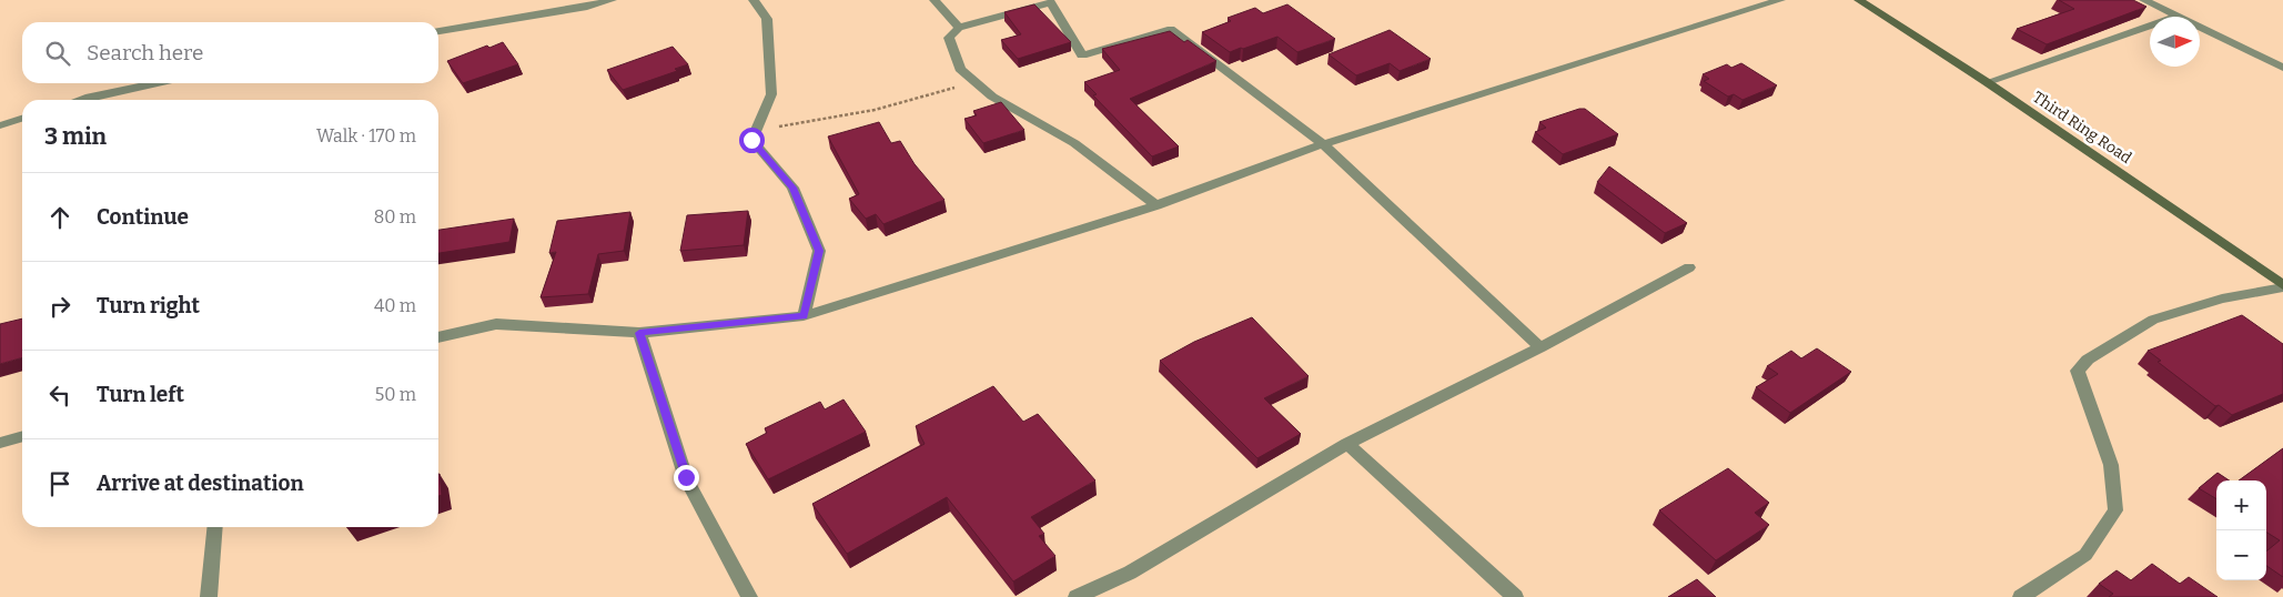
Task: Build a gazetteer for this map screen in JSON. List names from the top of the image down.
{
  "streets": {
    "street": ["Third Ring Road"]
  },
  "north": "right",
  "page": {
    "search": "Search here",
    "heading": ["3 min", "Walk · 170 m"],
    "list": [
      ["Continue", "80 m"],
      ["Turn right", "40 m"],
      ["Turn left", "50 m"],
      "Arrive at destination"
    ],
    "map_buttons": ["+", "−"]
  }
}
